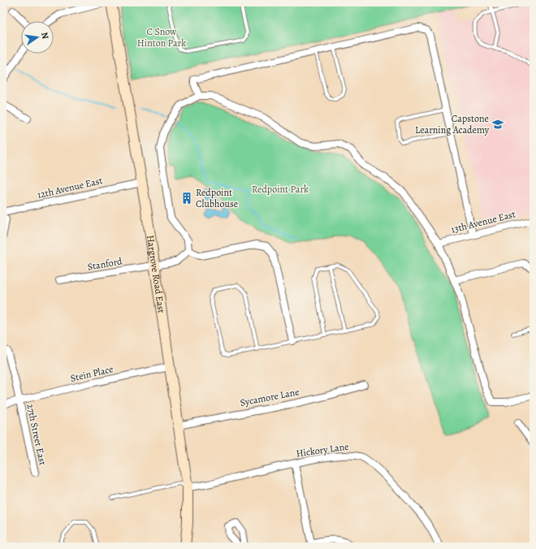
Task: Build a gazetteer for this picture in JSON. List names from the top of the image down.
{
  "streets": {
    "main road": ["Hargrove Road East"],
    "street": [
      "12th Avenue East",
      "13th Avenue East",
      "Stanford",
      "Stein Place",
      "Sycamore Lane",
      "27th Street East",
      "Hickory Lane"
    ]
  },
  "crossings": [
    ["12th Avenue East", "Hargrove Road East"],
    ["Stanford", "Hargrove Road East"],
    ["Hargrove Road East", "Stein Place"],
    ["Hargrove Road East", "Sycamore Lane"],
    ["Hargrove Road East", "Hickory Lane"],
    ["Stein Place", "27th Street East"]
  ],
  "parks": ["C Snow Hinton Park", "Redpoint Park"],
  "places": {
    "school or university": ["Capstone Learning Academy"],
    "building": ["Redpoint Clubhouse"]
  },
  "north": "right"
}
